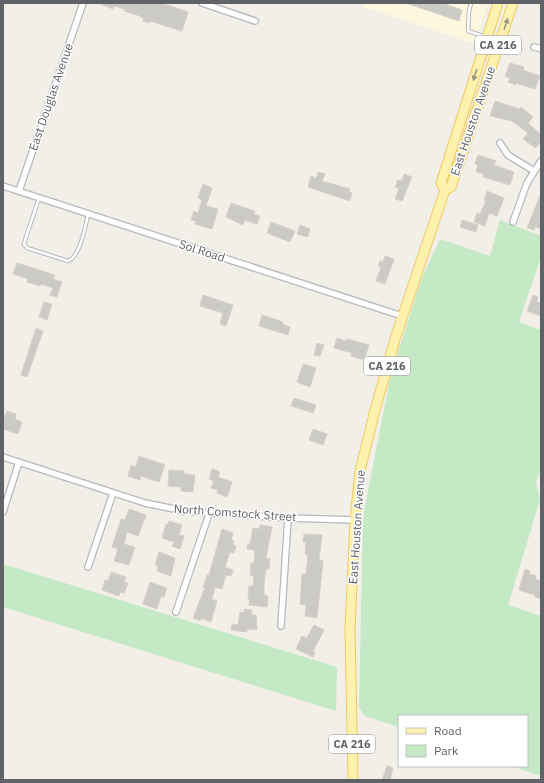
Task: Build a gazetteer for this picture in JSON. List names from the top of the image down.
{
  "streets": {
    "main road": ["CA 216", "East Houston Avenue"],
    "street": ["East Douglas Avenue", "Sol Road", "North Comstock Street"]
  },
  "crossings": [
    ["East Douglas Avenue", "Sol Road"],
    ["East Houston Avenue", "Sol Road"],
    ["East Houston Avenue", "North Comstock Street"]
  ],
  "legend": ["Road", "Park"]
}
